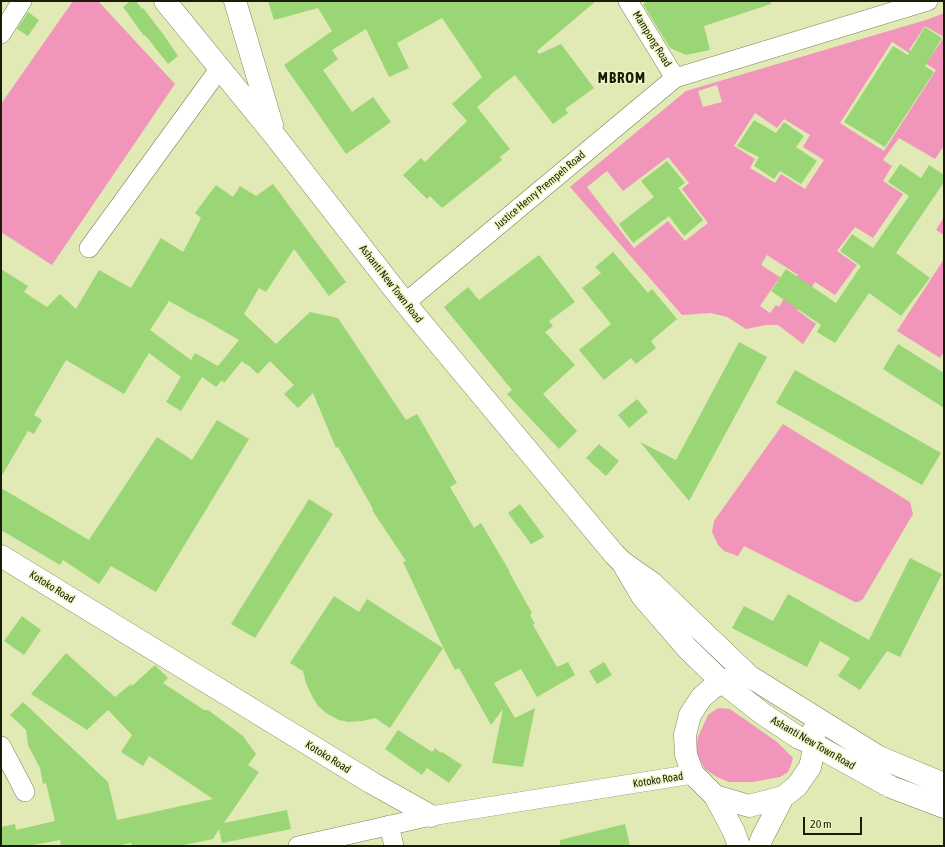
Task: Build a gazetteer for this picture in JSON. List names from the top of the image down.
{
  "streets": {
    "street": [
      "Mampong Road",
      "Justice Henry Prempeh Road",
      "Ashanti New Town Road",
      "Kotoko Road"
    ]
  },
  "crossings": [
    ["Mampong Road", "Justice Henry Prempeh Road"],
    ["Justice Henry Prempeh Road", "Ashanti New Town Road"],
    ["Ashanti New Town Road", "Kotoko Road"]
  ],
  "districts": ["MBROM"],
  "scale_bar": "20 m"
}
